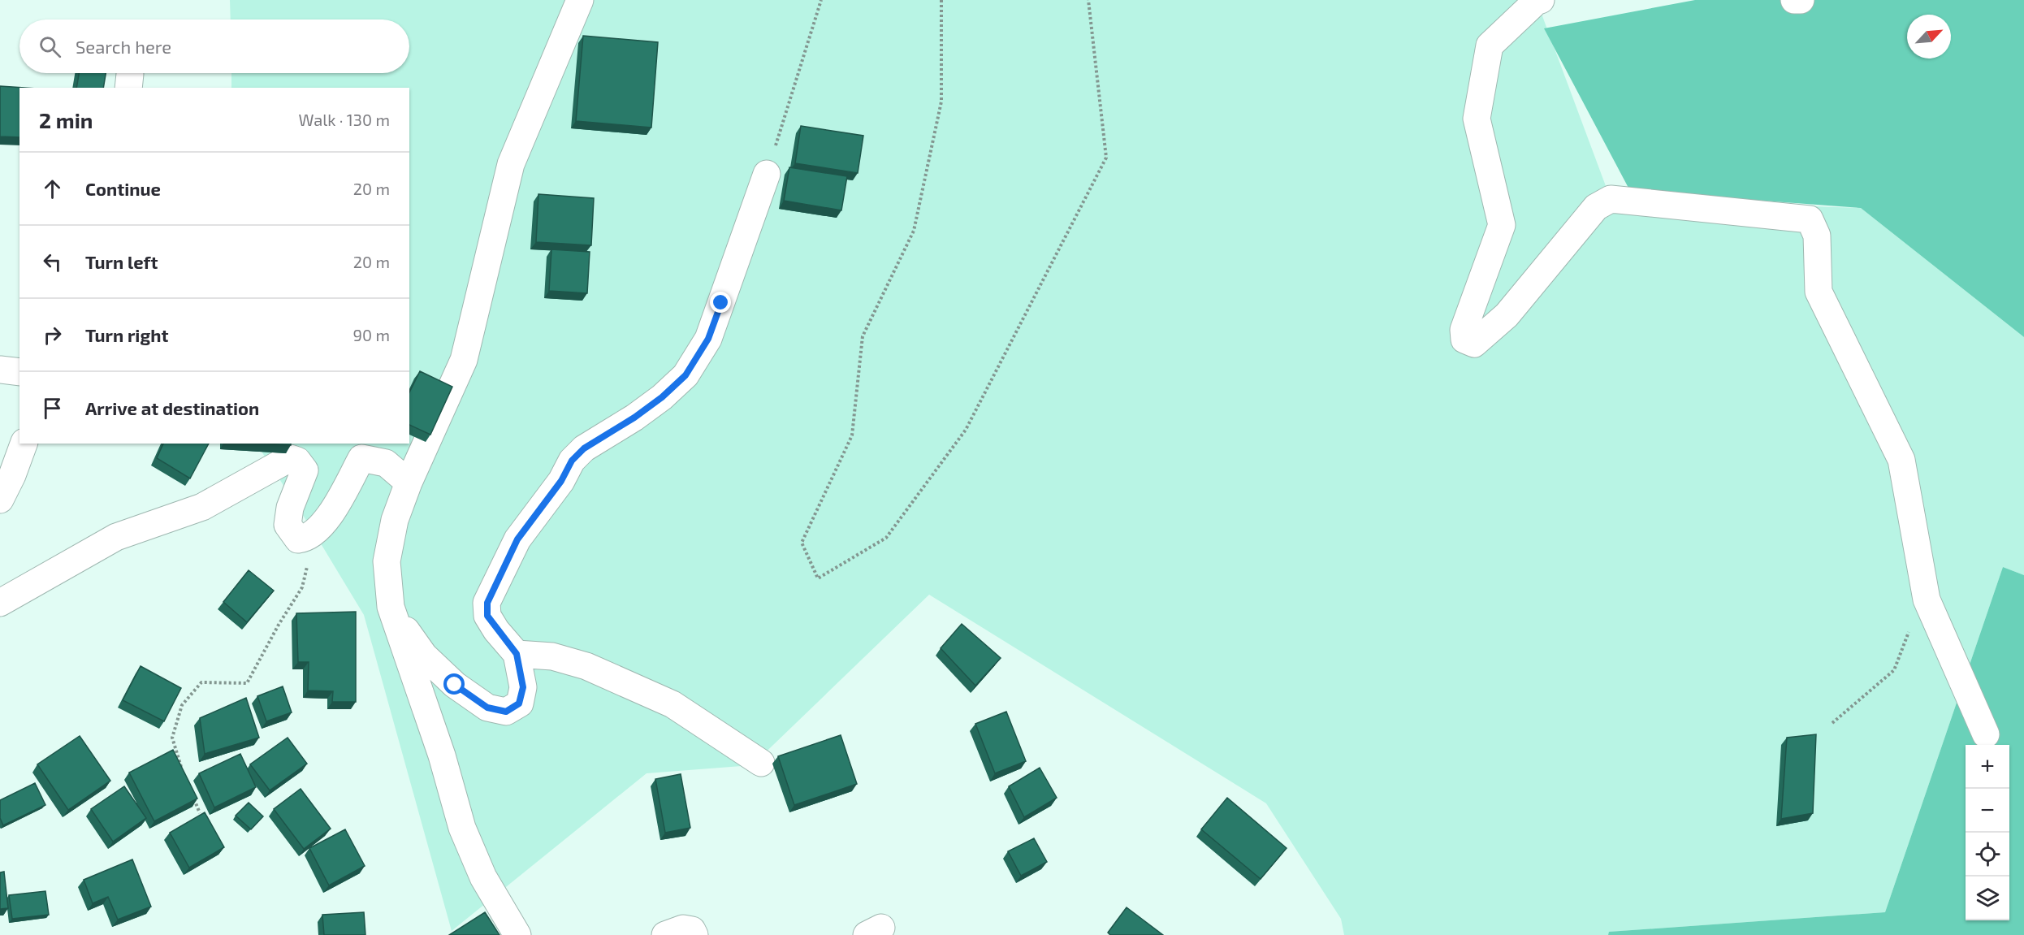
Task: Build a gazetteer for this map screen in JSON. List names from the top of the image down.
{
  "north": "top right",
  "page": {
    "search": "Search here",
    "heading": ["2 min", "Walk · 130 m"],
    "list": [
      ["Continue", "20 m"],
      ["Turn left", "20 m"],
      ["Turn right", "90 m"],
      "Arrive at destination"
    ],
    "map_buttons": ["+", "−"]
  }
}
